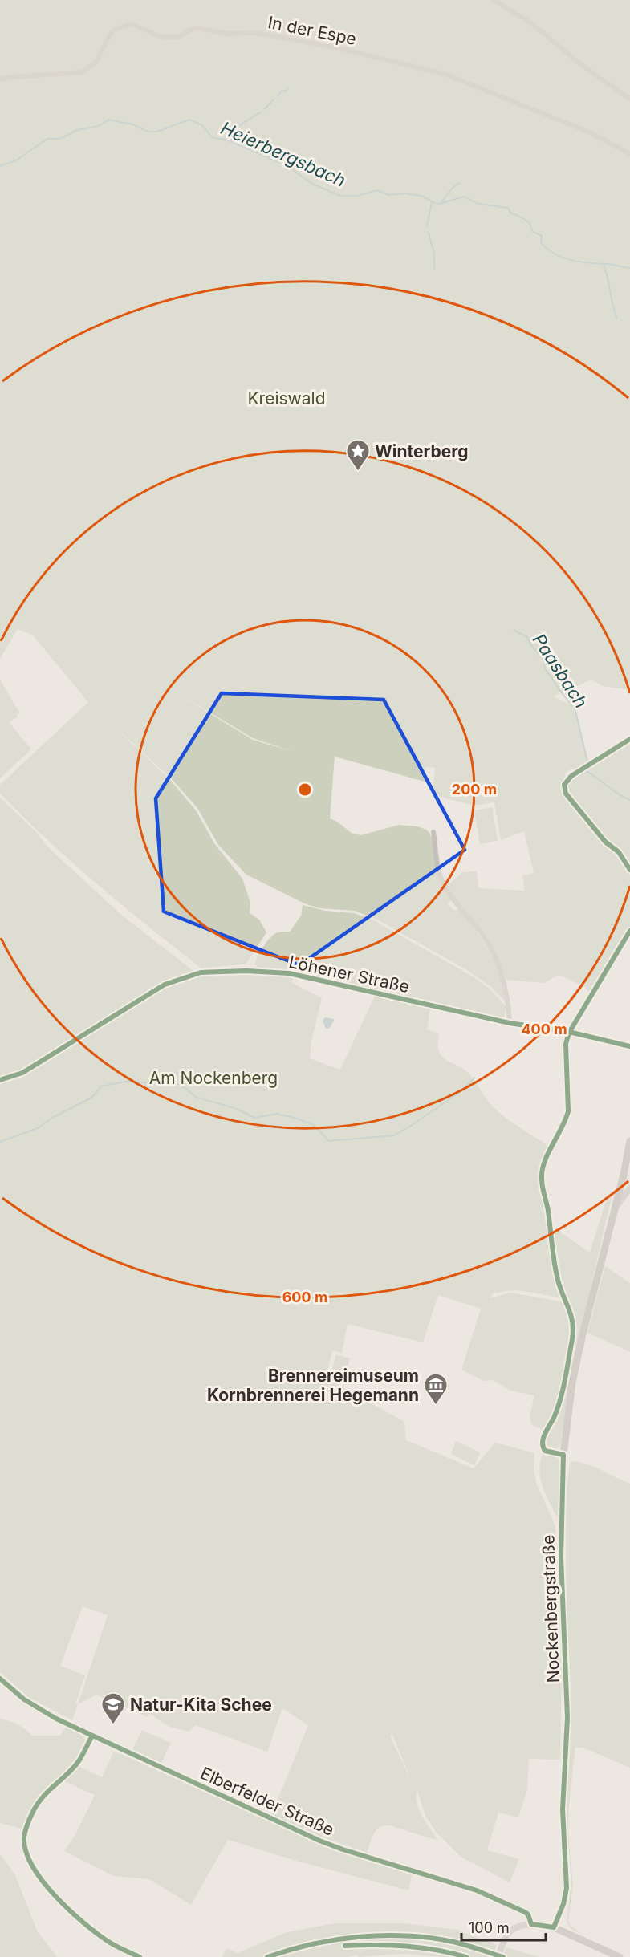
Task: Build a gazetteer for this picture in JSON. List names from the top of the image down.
{
  "streets": {
    "main road": ["Nockenbergstraße", "Elberfelder Straße"],
    "street": ["In der Espe", "Löhener Straße"]
  },
  "water": ["Heierbergsbach", "Paasbach"],
  "parks": ["Kreiswald", "Am Nockenberg"],
  "places": {
    "place": ["Winterberg"],
    "museum": ["Brennereimuseum Kornbrennerei Hegemann"],
    "school or university": ["Natur-Kita Schee"]
  },
  "scale_bar": "100 m",
  "rings": ["200 m", "400 m", "600 m"]
}
